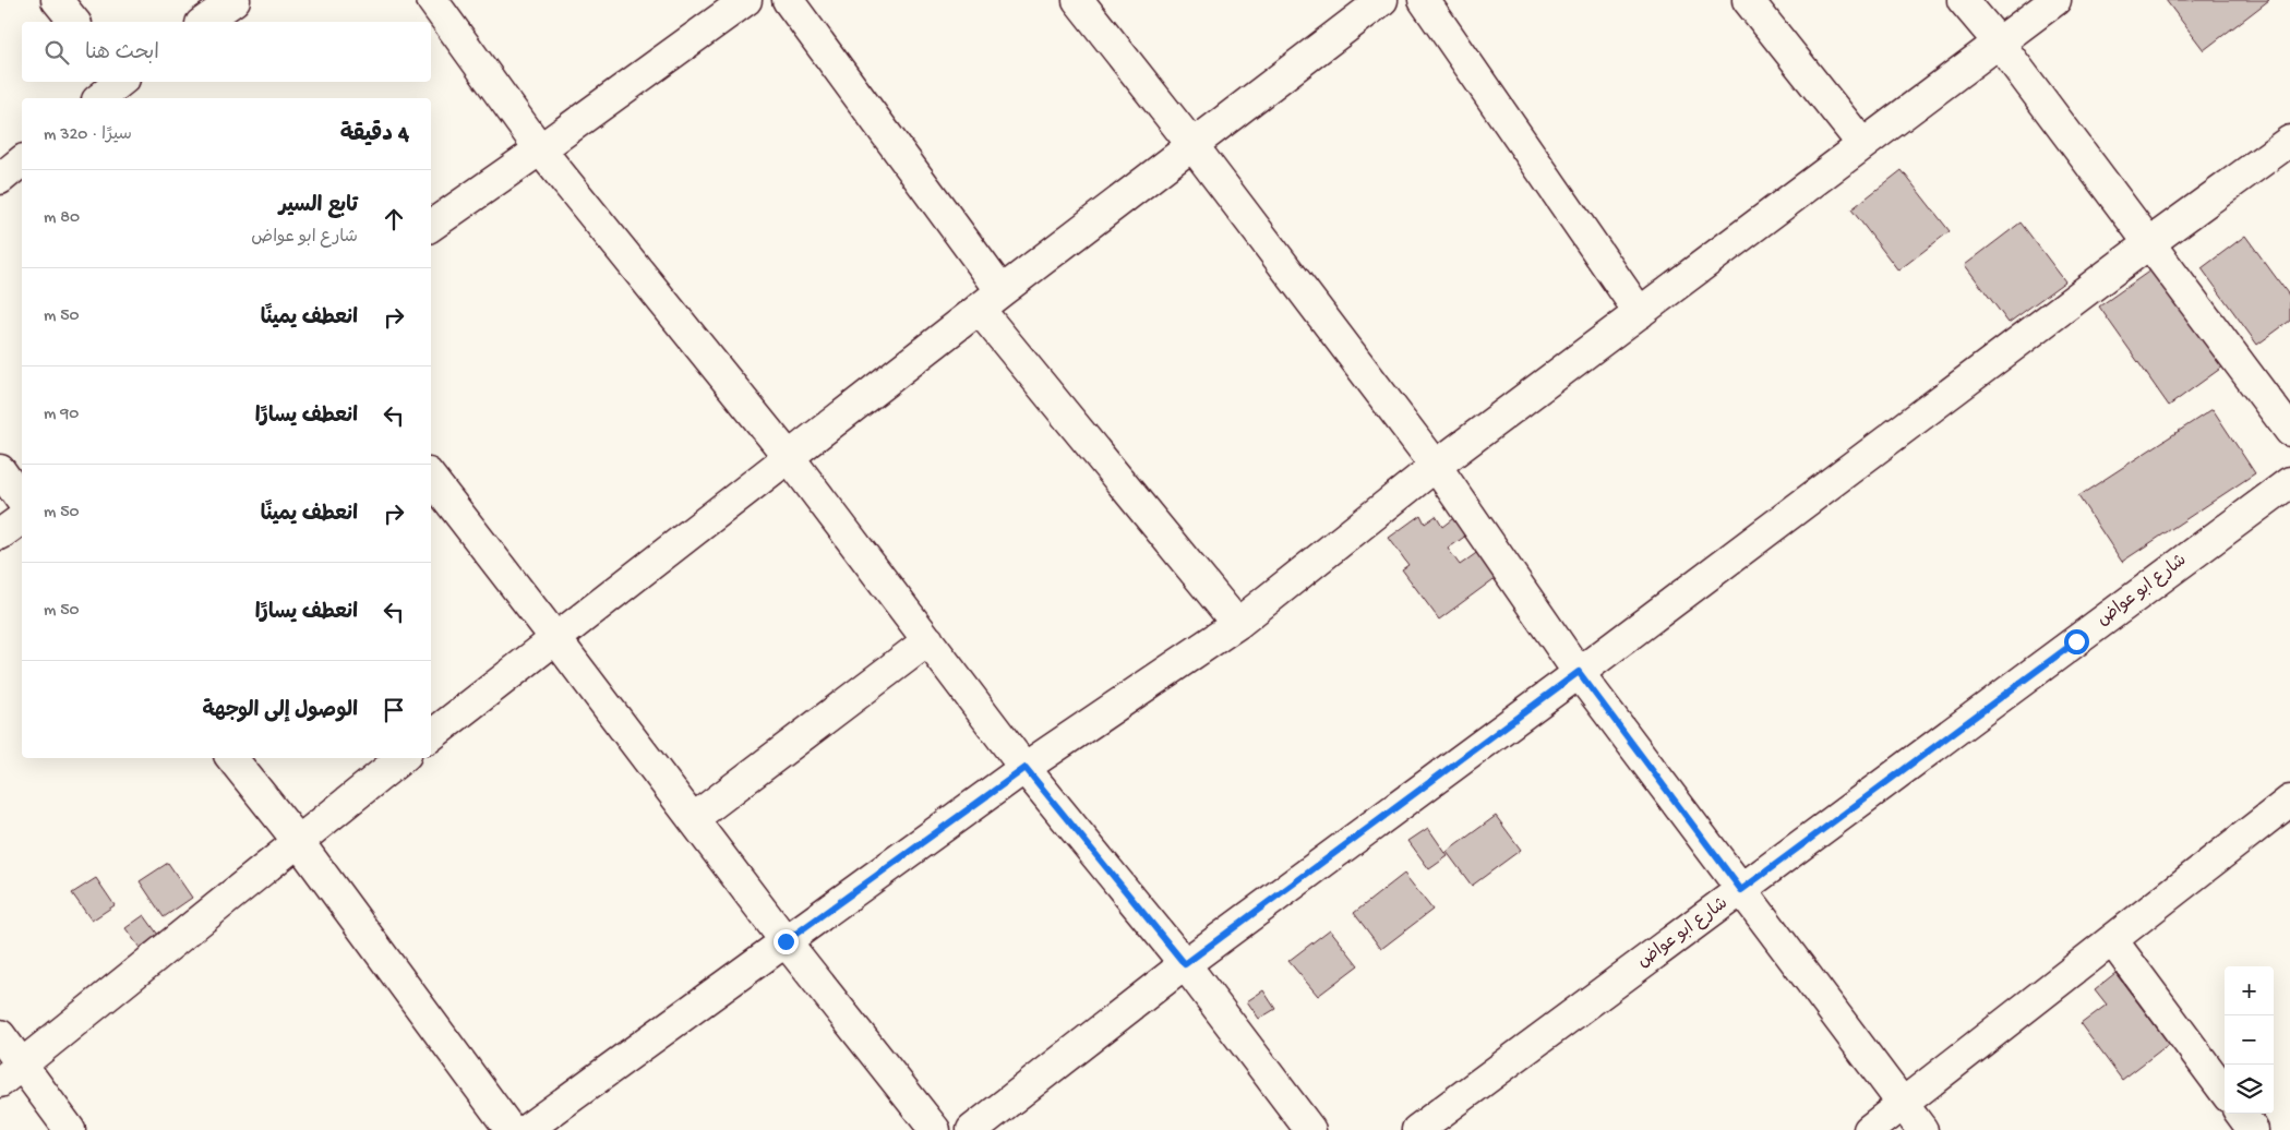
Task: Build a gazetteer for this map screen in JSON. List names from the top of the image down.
{
  "streets": {
    "street": ["شارع ابو عواض"]
  },
  "page": {
    "search": "ابحث هنا",
    "heading": ["4 دقيقة", "سيرًا · 320 m"],
    "list": [
      ["تابع السير", "شارع ابو عواض", "80 m"],
      ["انعطف يمينًا", "50 m"],
      ["انعطف يسارًا", "90 m"],
      ["انعطف يمينًا", "50 m"],
      ["انعطف يسارًا", "50 m"],
      "الوصول إلى الوجهة"
    ],
    "map_buttons": ["+", "−"]
  }
}
